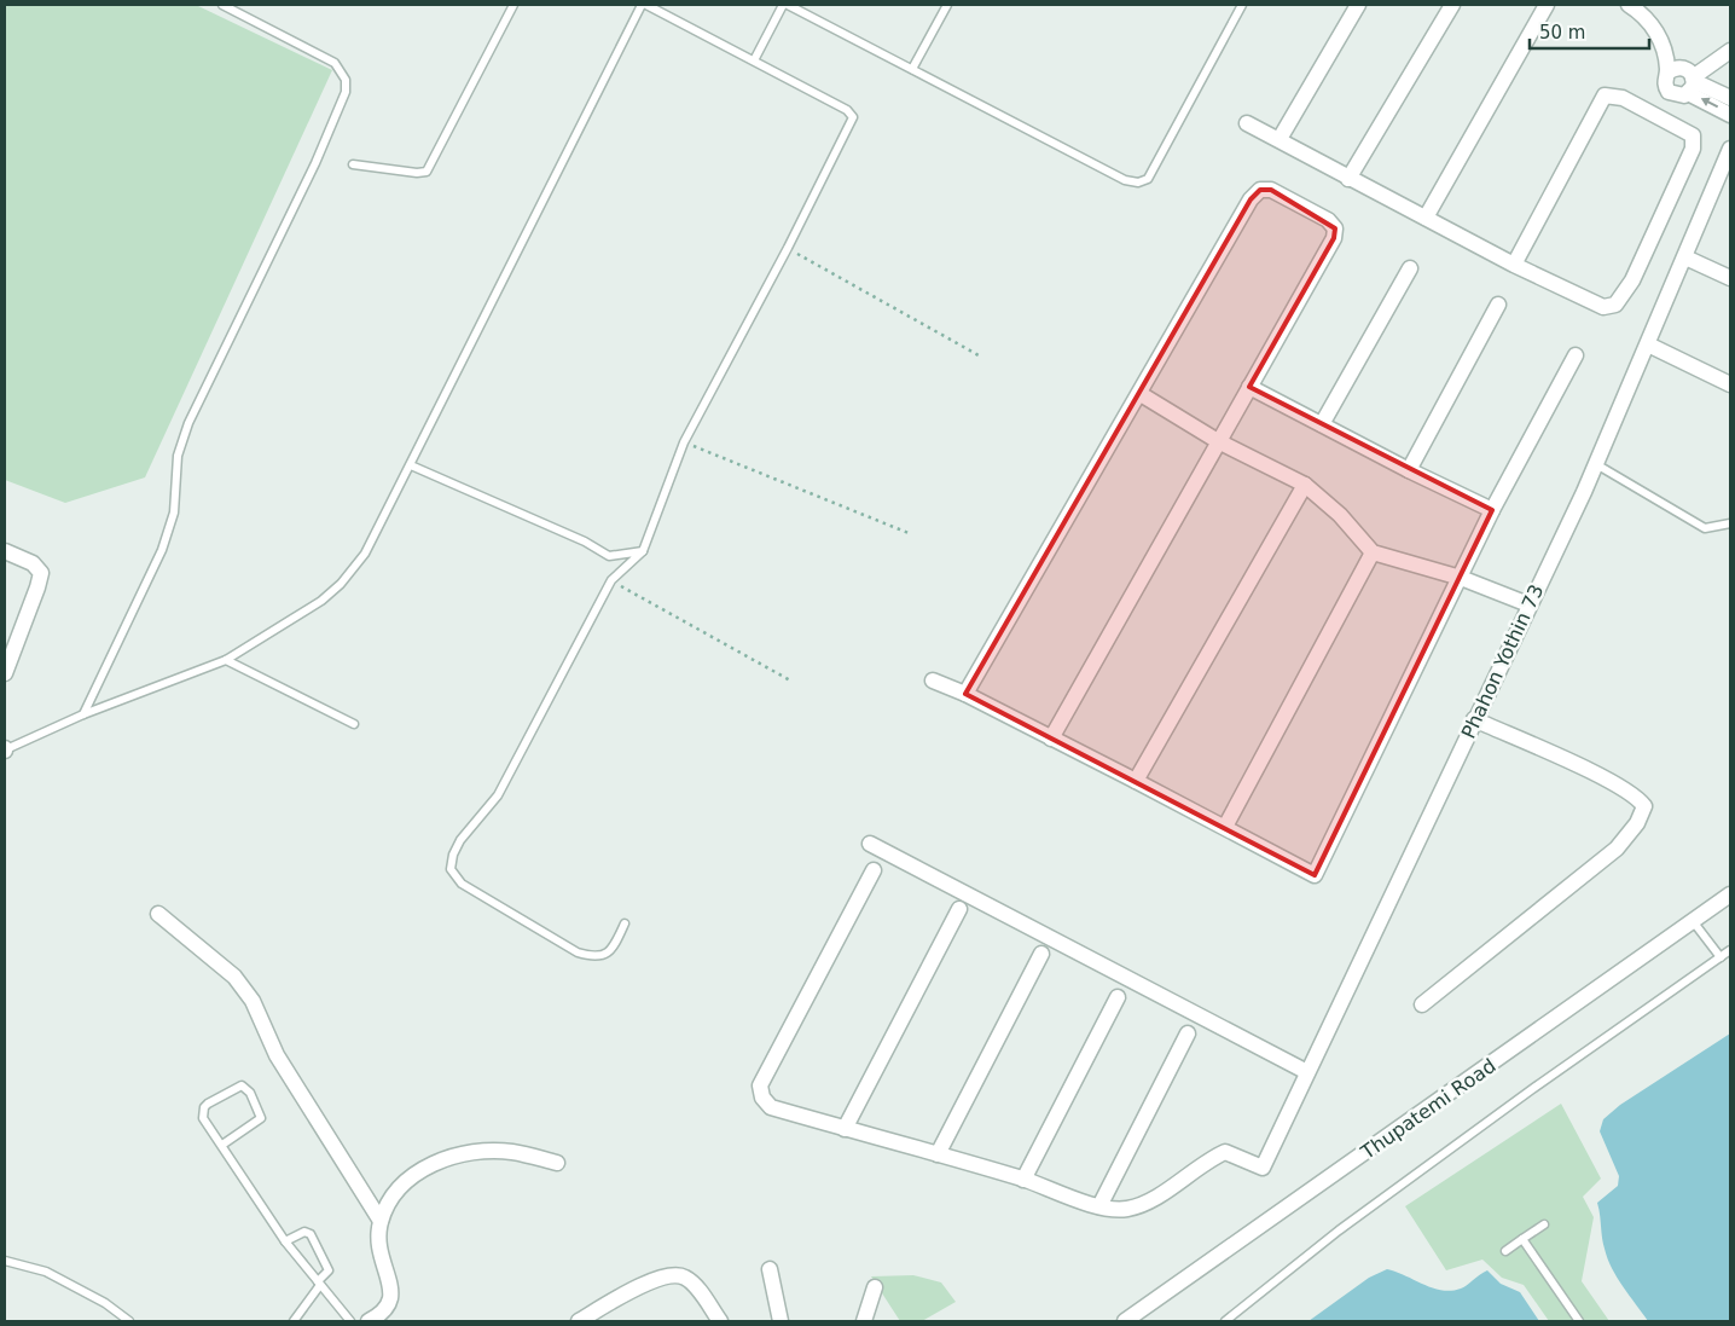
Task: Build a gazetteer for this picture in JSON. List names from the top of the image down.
{
  "streets": {
    "street": ["Phahon Yothin 73", "Thupatemi Road"]
  },
  "scale_bar": "50 m"
}
